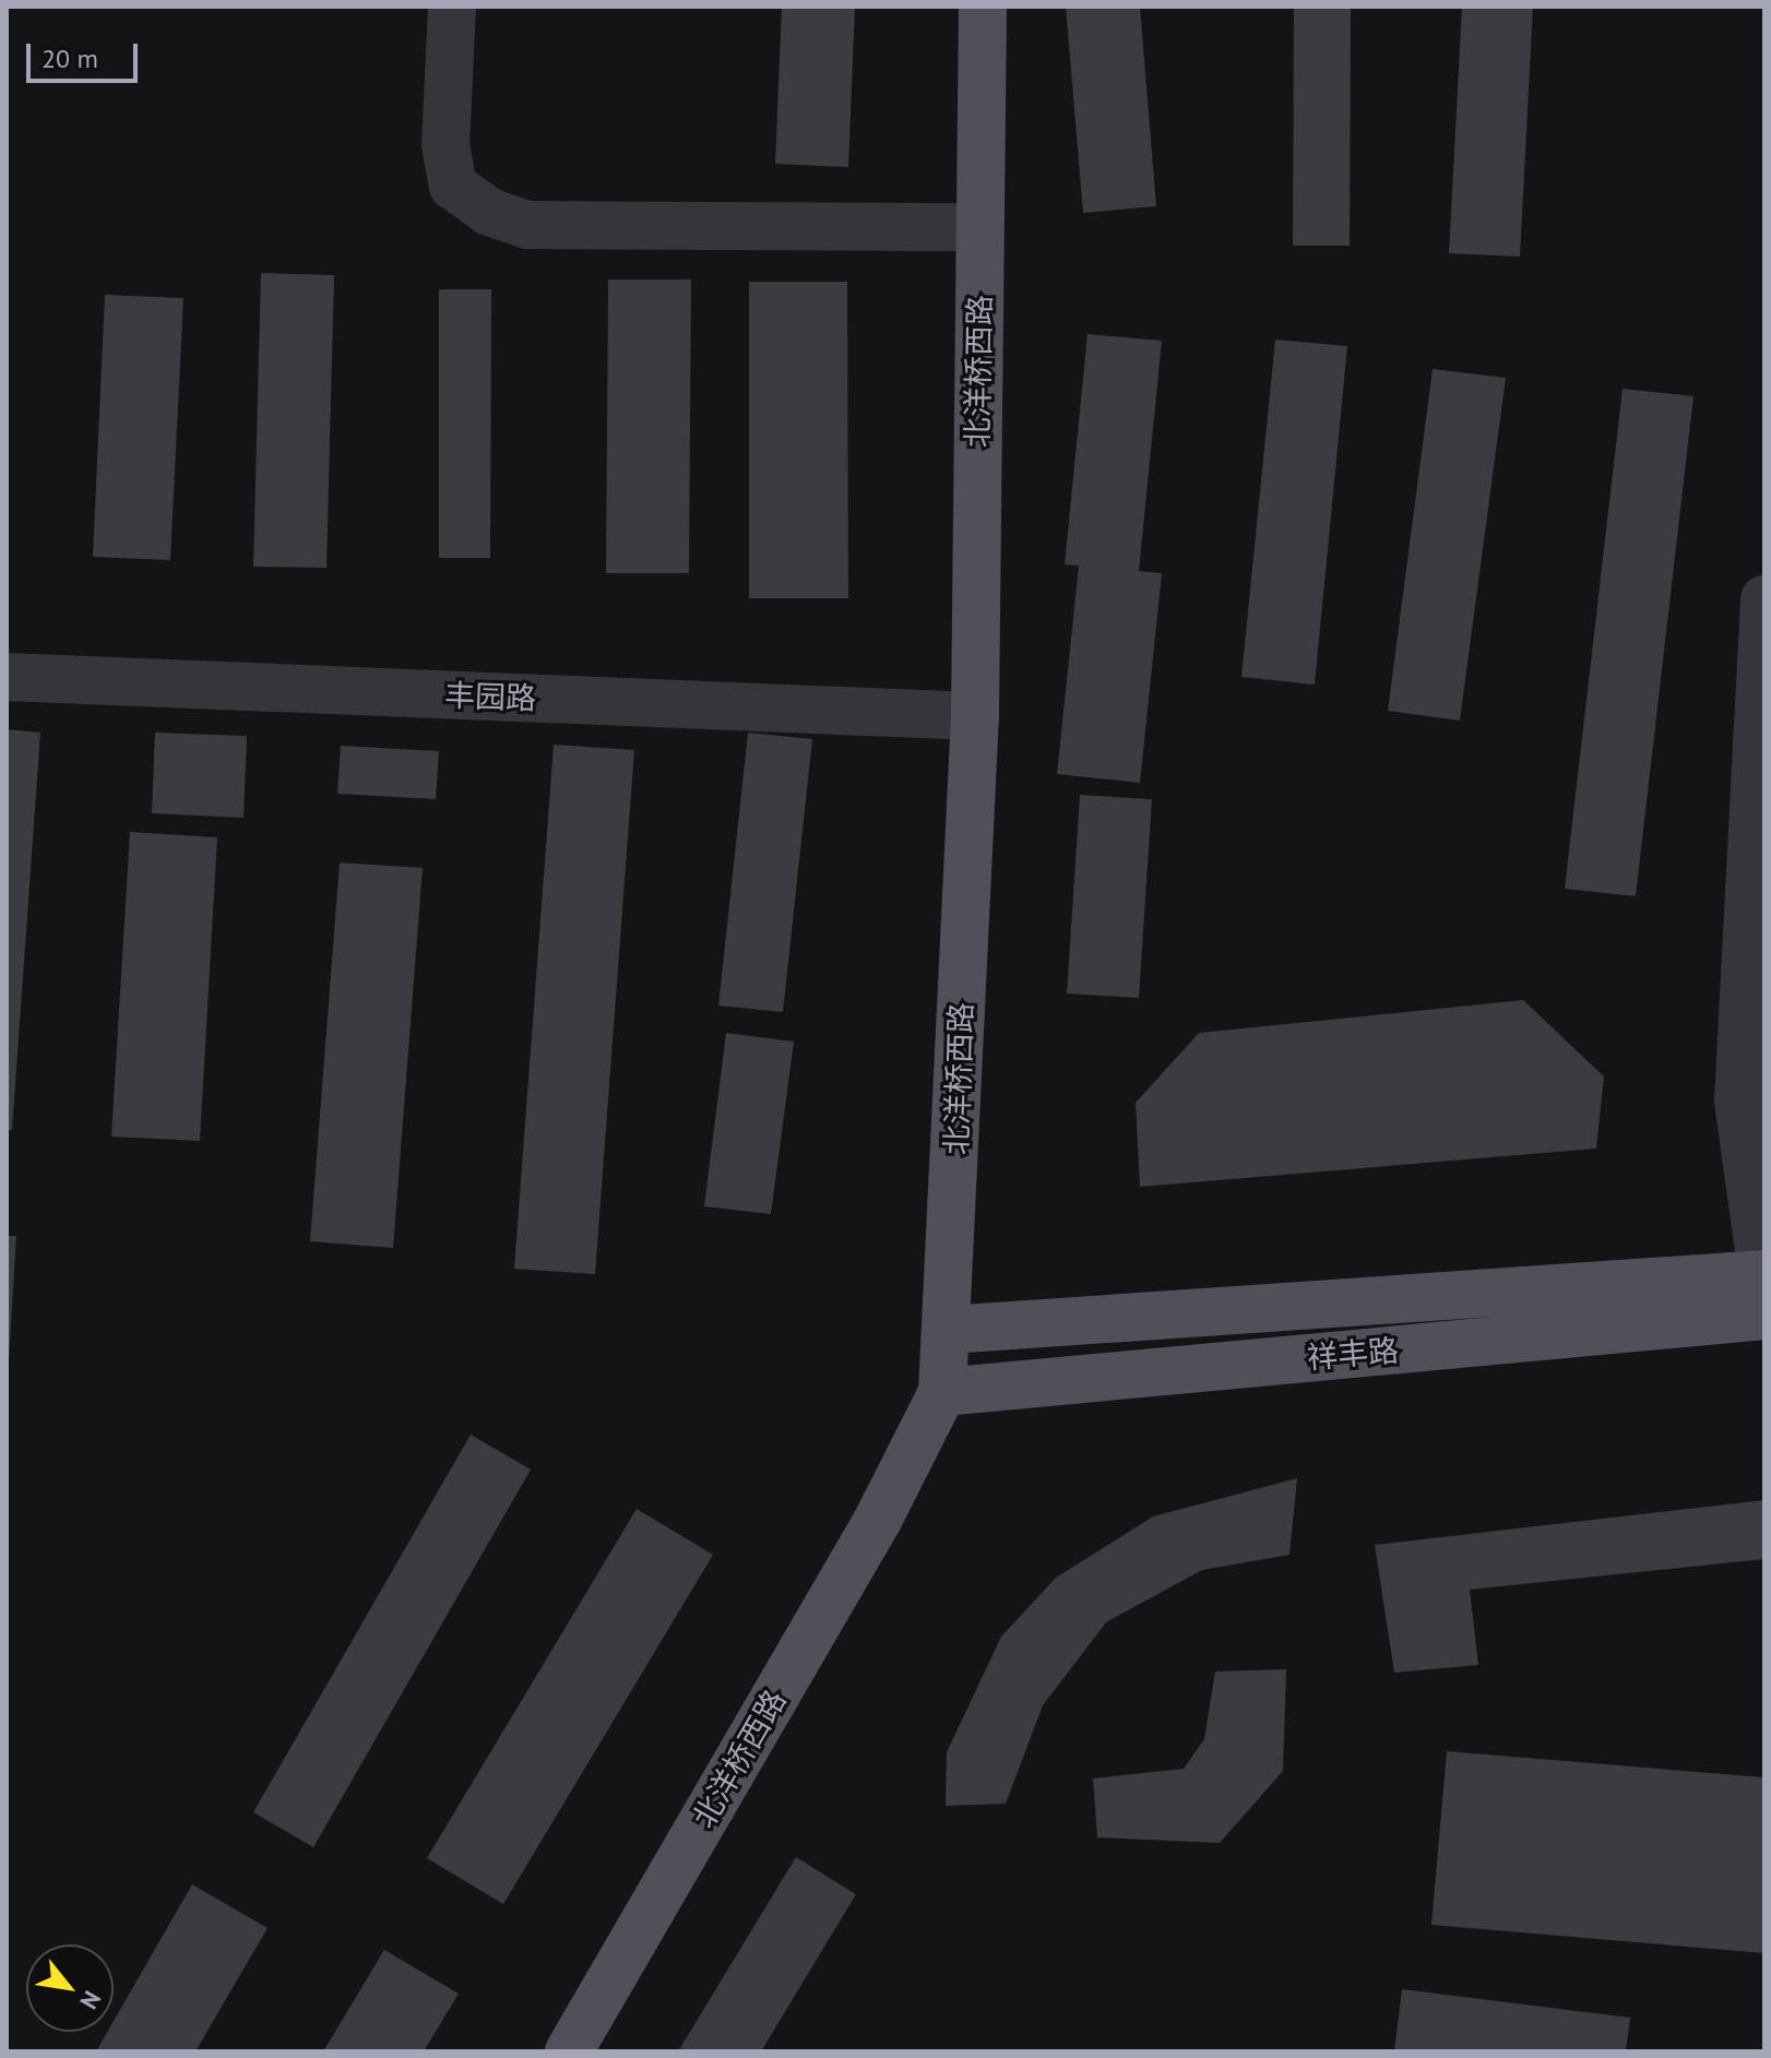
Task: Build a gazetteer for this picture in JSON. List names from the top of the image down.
{
  "streets": {
    "main road": ["北洋桥西路", "祥丰路"],
    "street": ["丰园路"]
  },
  "crossings": [
    ["北洋桥西路", "丰园路"],
    ["北洋桥西路", "祥丰路"]
  ],
  "scale_bar": "20 m",
  "north": "bottom right"
}
